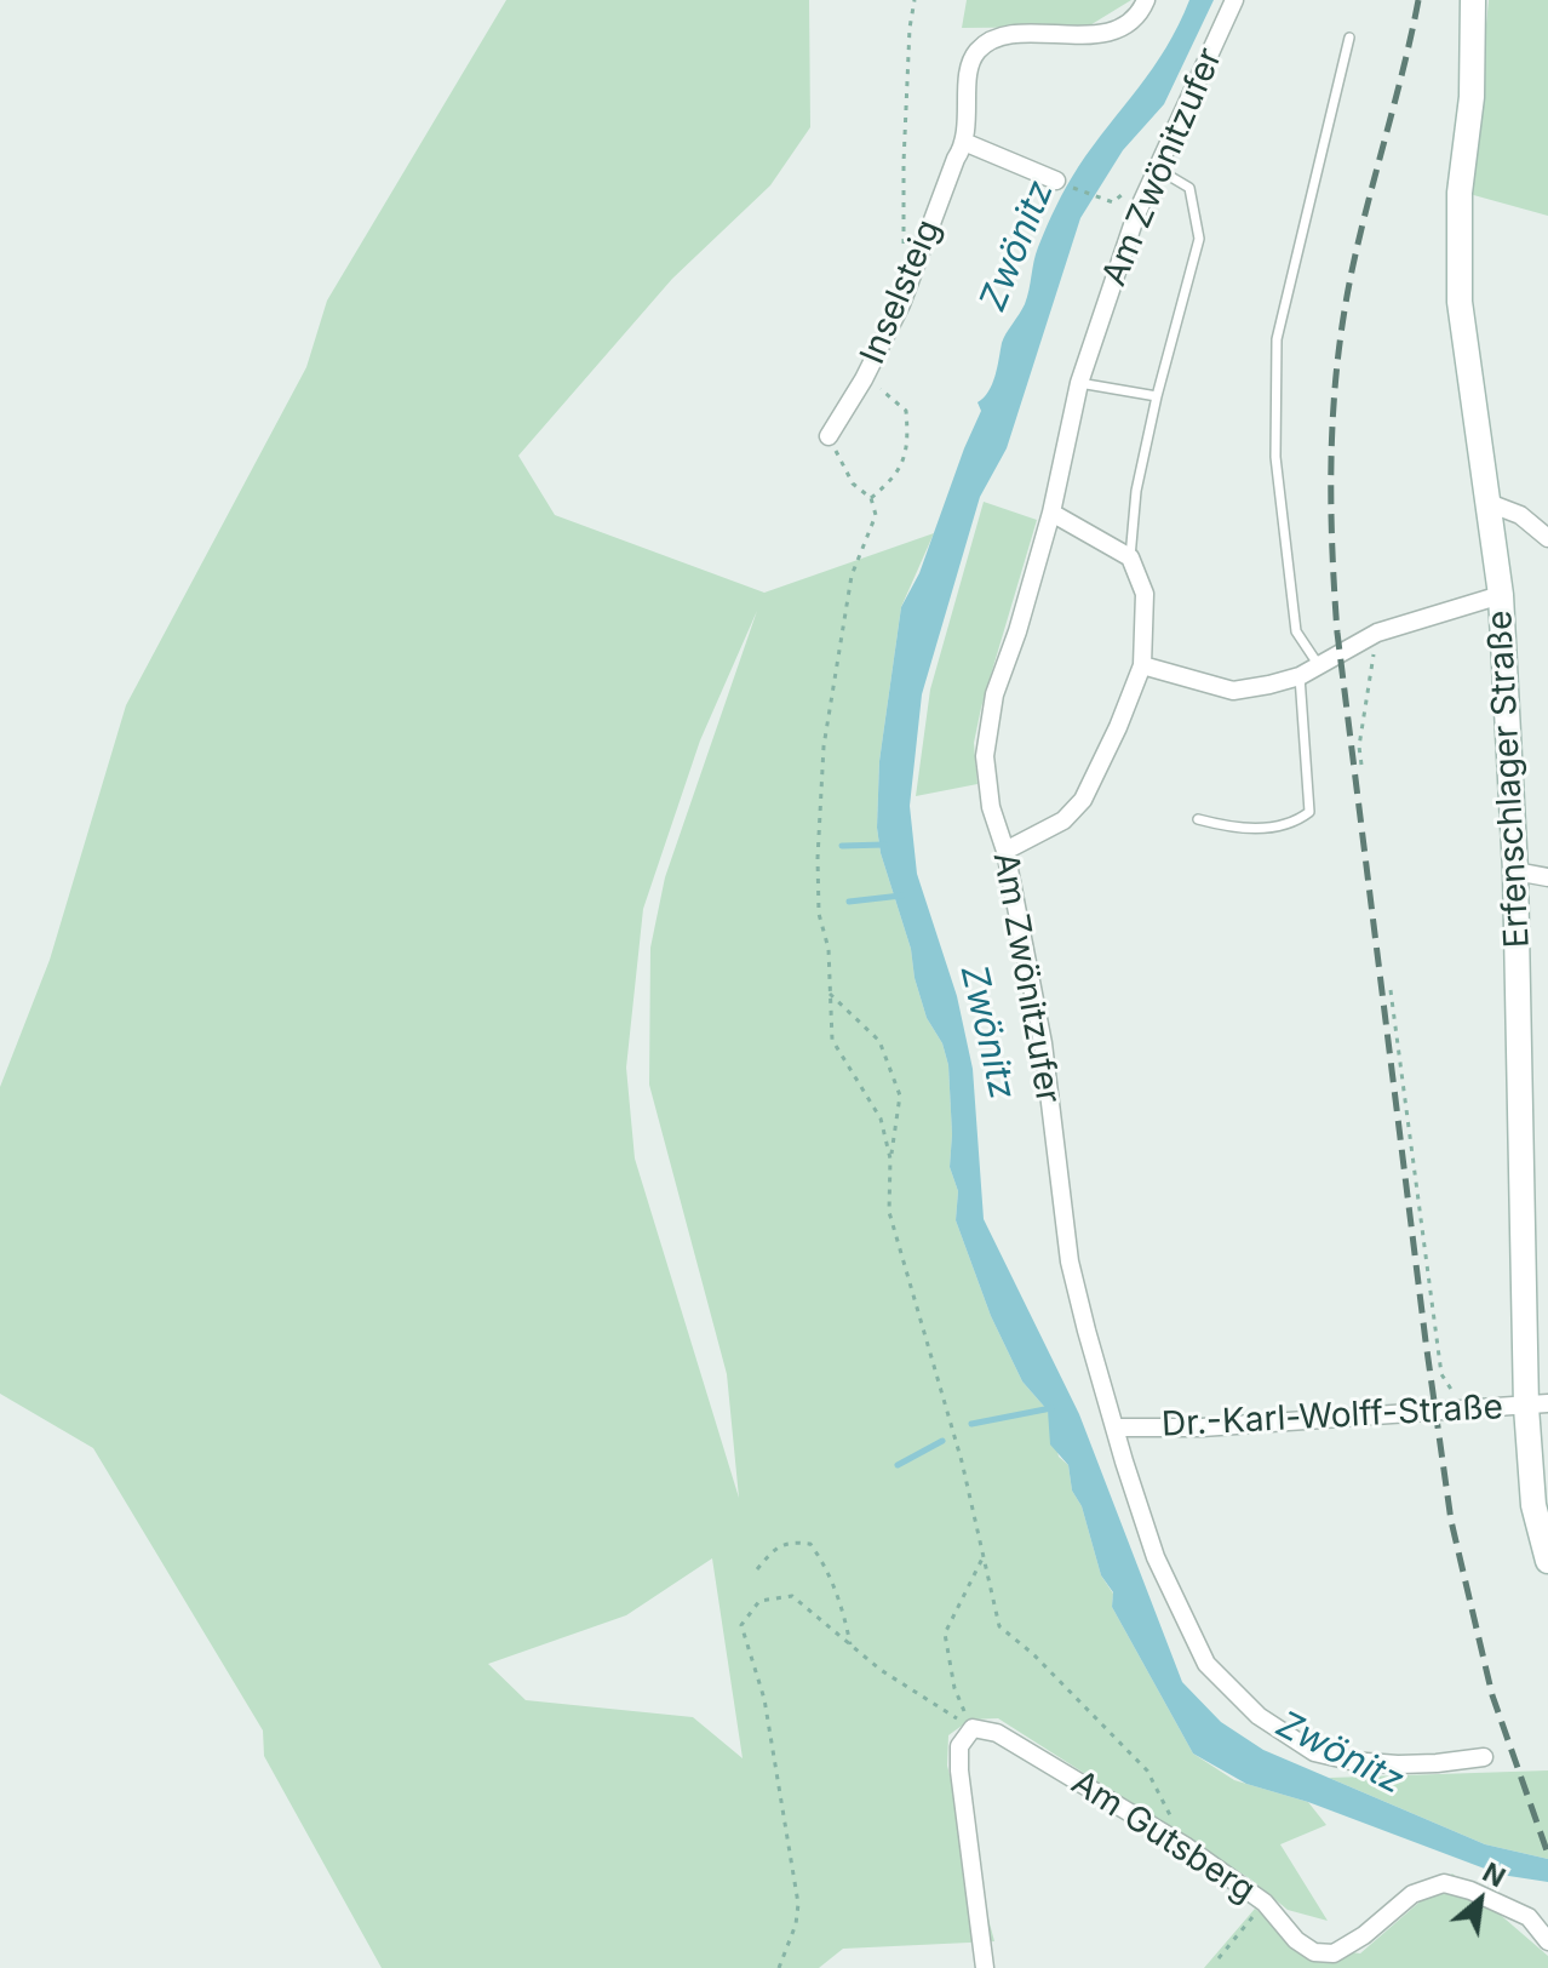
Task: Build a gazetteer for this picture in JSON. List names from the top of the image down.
{
  "streets": {
    "main road": ["Erfenschlager Straße"],
    "street": [
      "Am Zwönitzufer",
      "Inselsteig",
      "Dr.-Karl-Wolff-Straße",
      "Am Gutsberg"
    ]
  },
  "crossings": [
    ["Am Zwönitzufer", "Dr.-Karl-Wolff-Straße"],
    ["Erfenschlager Straße", "Dr.-Karl-Wolff-Straße"]
  ],
  "water": ["Zwönitz"],
  "north": "top right"
}
